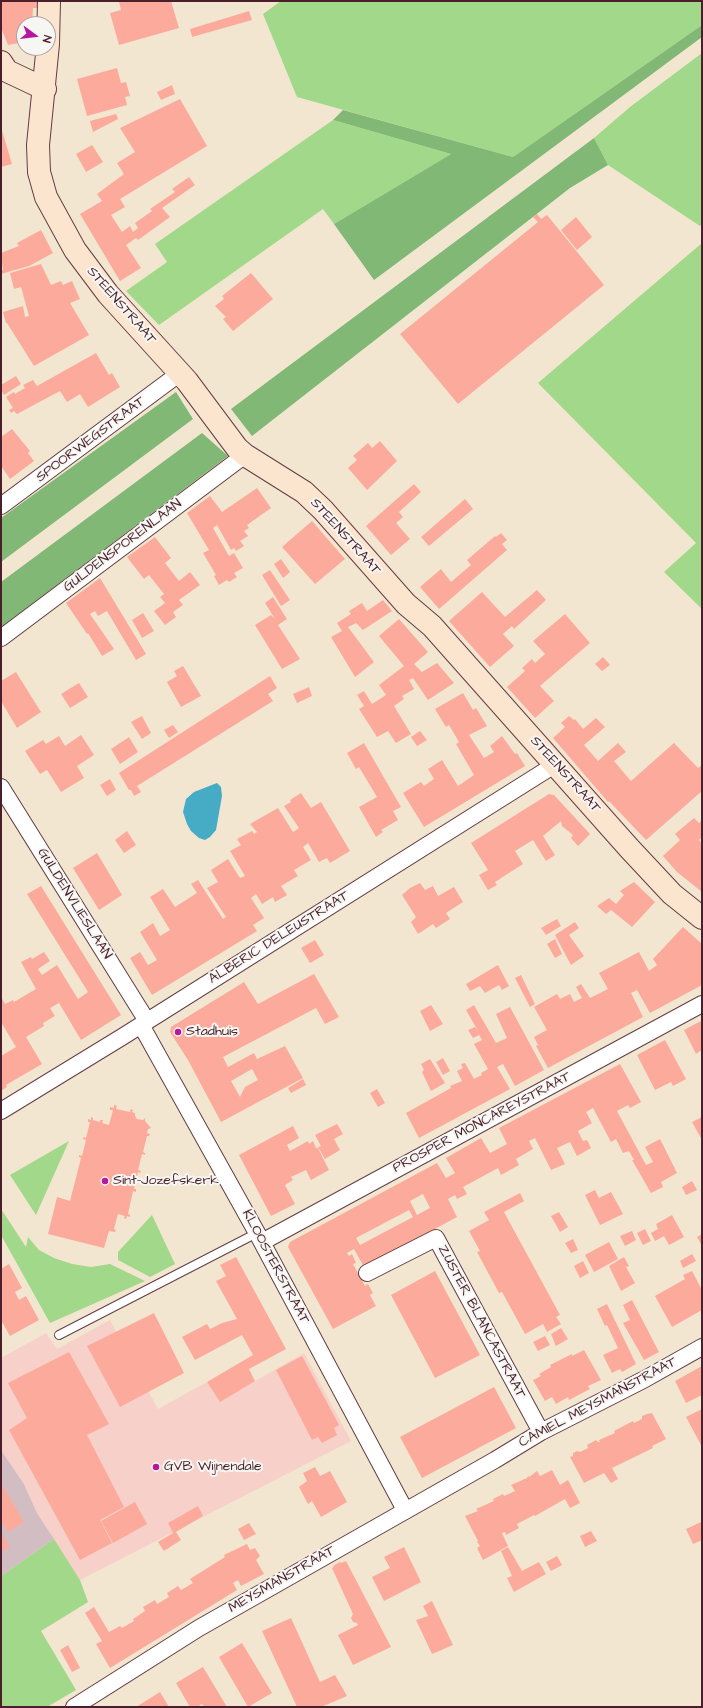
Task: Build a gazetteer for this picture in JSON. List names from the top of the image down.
{
  "streets": {
    "street": [
      "STEENSTRAAT",
      "SPOORWEGSTRAAT",
      "GULDENSPORENLAAN",
      "GULDENVLIESLAAN",
      "ALBERIC DELEUSTRAAT",
      "PROSPER MONCAREYSTRAAT",
      "KLOOSTERSTRAAT",
      "ZUSTER BLANCASTRAAT",
      "CAMIEL MEYSMANSTRAAT",
      "MEYSMANSTRAAT"
    ]
  },
  "crossings": [
    ["STEENSTRAAT", "SPOORWEGSTRAAT"],
    ["STEENSTRAAT", "GULDENSPORENLAAN"],
    ["STEENSTRAAT", "ALBERIC DELEUSTRAAT"],
    ["GULDENVLIESLAAN", "ALBERIC DELEUSTRAAT"],
    ["GULDENVLIESLAAN", "KLOOSTERSTRAAT"],
    ["ALBERIC DELEUSTRAAT", "KLOOSTERSTRAAT"],
    ["PROSPER MONCAREYSTRAAT", "KLOOSTERSTRAAT"],
    ["KLOOSTERSTRAAT", "MEYSMANSTRAAT"],
    ["ZUSTER BLANCASTRAAT", "CAMIEL MEYSMANSTRAAT"],
    ["CAMIEL MEYSMANSTRAAT", "MEYSMANSTRAAT"]
  ],
  "places": ["Stadhuis", "Sint-Jozefskerk", "GVB Wijnendale"],
  "north": "right"
}
